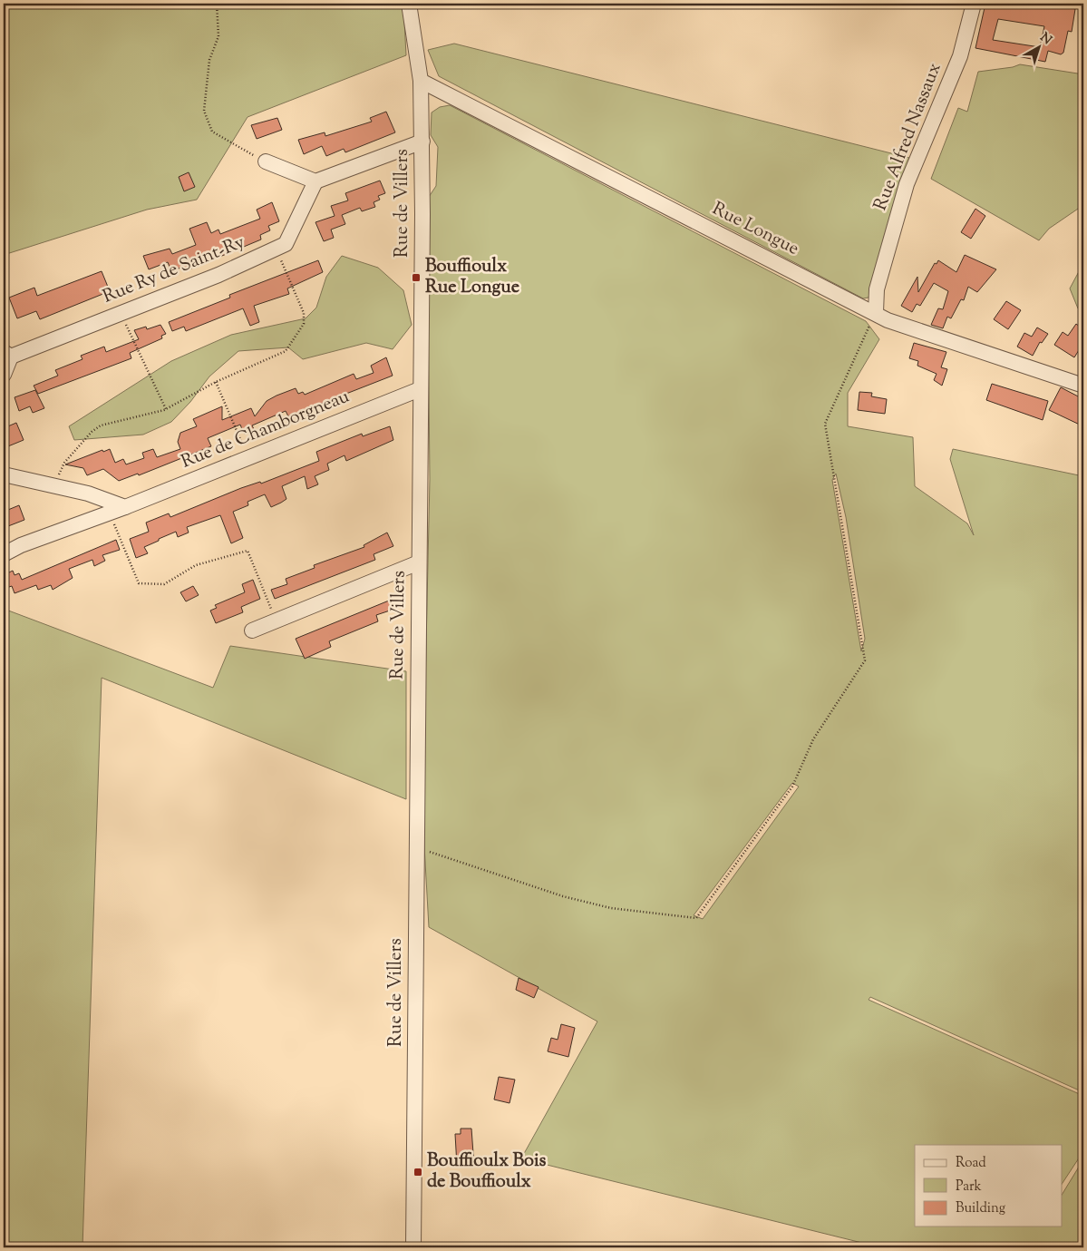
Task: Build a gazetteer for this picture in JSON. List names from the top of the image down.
{
  "streets": {
    "street": [
      "Rue Alfred Nassaux",
      "Rue de Villers",
      "Rue Longue",
      "Rue Ry de Saint-Ry",
      "Rue de Chamborgneau"
    ]
  },
  "crossings": [
    ["Rue Alfred Nassaux", "Rue Longue"],
    ["Rue de Villers", "Rue Longue"],
    ["Rue de Villers", "Rue de Chamborgneau"]
  ],
  "places": {
    "transit": ["Bouffioulx Rue Longue", "Bouffioulx Bois de Bouffioulx"]
  },
  "legend": ["Road", "Park", "Building"],
  "north": "top right"
}
